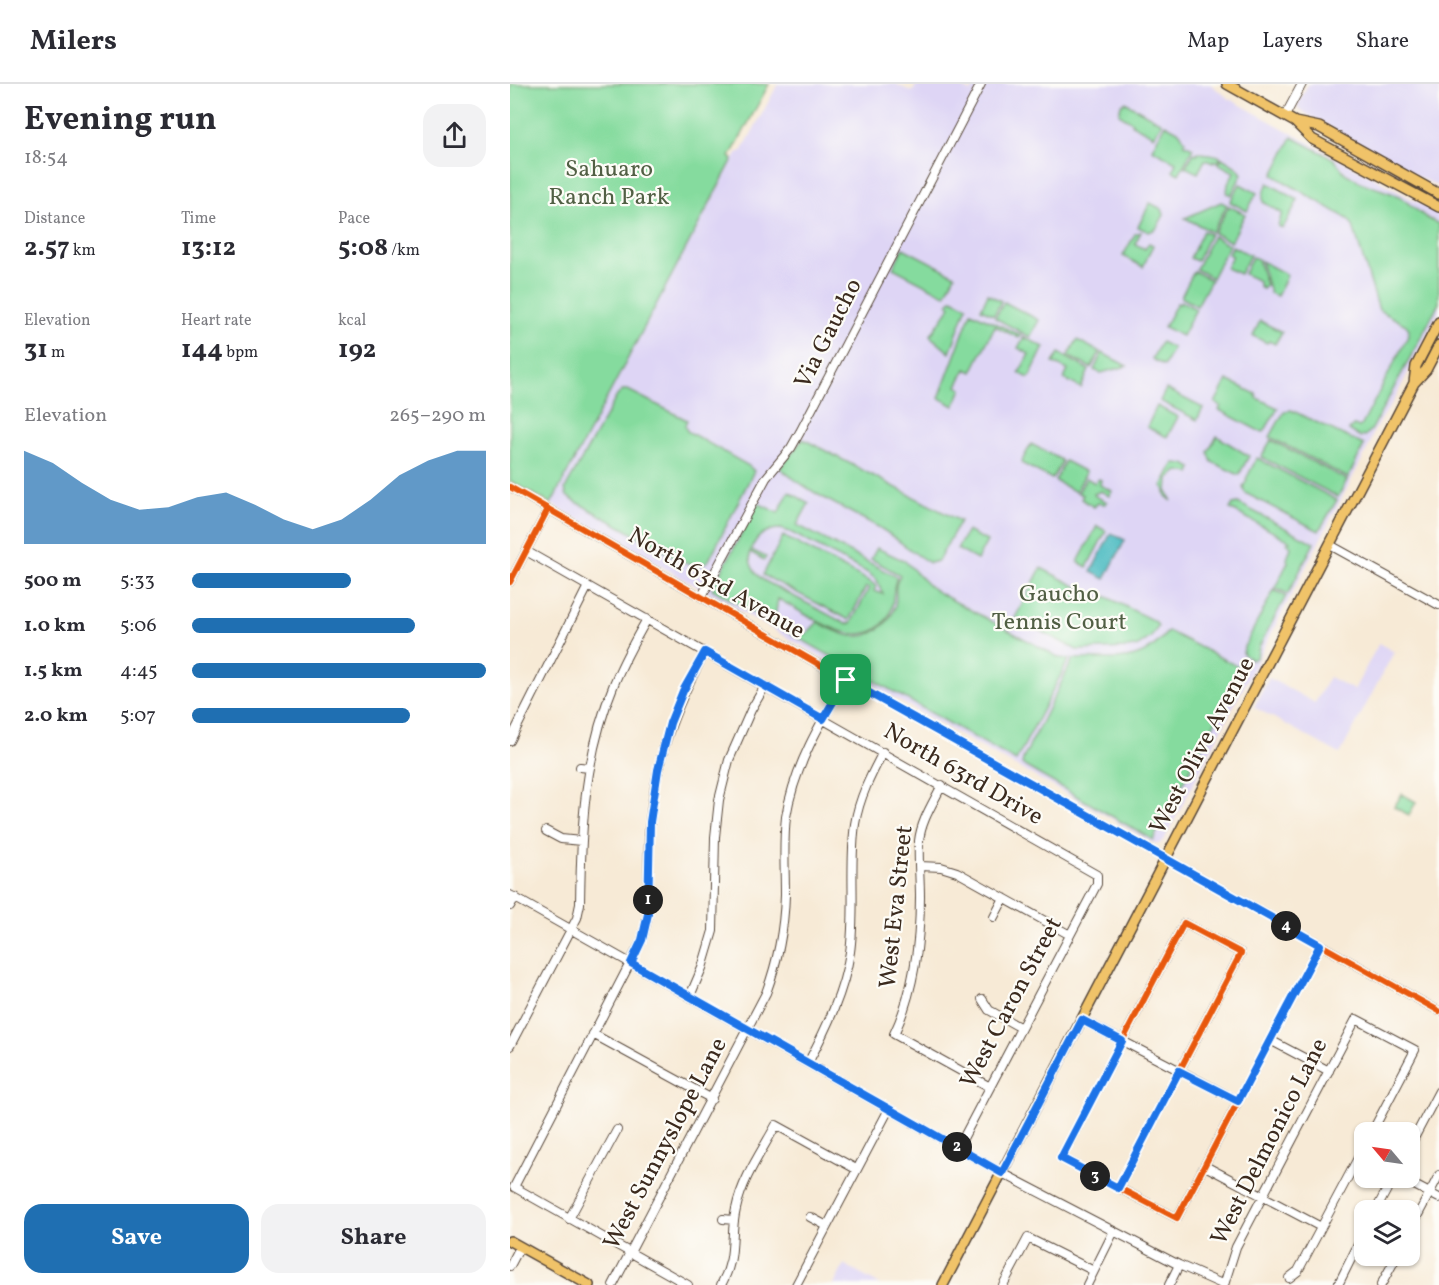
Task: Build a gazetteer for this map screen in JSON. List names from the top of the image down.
{
  "streets": {
    "main road": ["West Olive Avenue"],
    "street": [
      "Via Gaucho",
      "North 63rd Avenue",
      "North 63rd Drive",
      "West Eva Street",
      "West Caron Street",
      "West Delmonico Lane",
      "West Sunnyslope Lane"
    ]
  },
  "crossings": [
    ["Via Gaucho", "North 63rd Avenue"],
    ["North 63rd Avenue", "West Olive Avenue"],
    ["North 63rd Avenue", "West Sunnyslope Lane"],
    ["North 63rd Drive", "West Eva Street"],
    ["North 63rd Drive", "West Caron Street"],
    ["North 63rd Drive", "West Sunnyslope Lane"],
    ["West Eva Street", "West Caron Street"]
  ],
  "parks": ["Sahuaro Ranch Park", "Gaucho Tennis Court"],
  "north": "top left",
  "page": {
    "header": "Milers",
    "nav": ["Map", "Layers", "Share"],
    "heading": ["Evening run", "18:54"],
    "stats": [
      ["Distance", "2.57 km"],
      ["Time", "13:12"],
      ["Pace", "5:08 /km"],
      ["Elevation", "31 m"],
      ["Heart rate", "144 bpm"],
      ["kcal", "192"]
    ],
    "chart": ["Elevation", "265–290 m"],
    "list": [
      {
        "name": "500 m",
        "note": "5:33"
      },
      {
        "name": "1.0 km",
        "note": "5:06"
      },
      {
        "name": "1.5 km",
        "note": "4:45"
      },
      {
        "name": "2.0 km",
        "note": "5:07"
      }
    ],
    "pins": [
      "1",
      "4",
      "2",
      "3"
    ],
    "buttons": ["Save", "Share"]
  }
}
